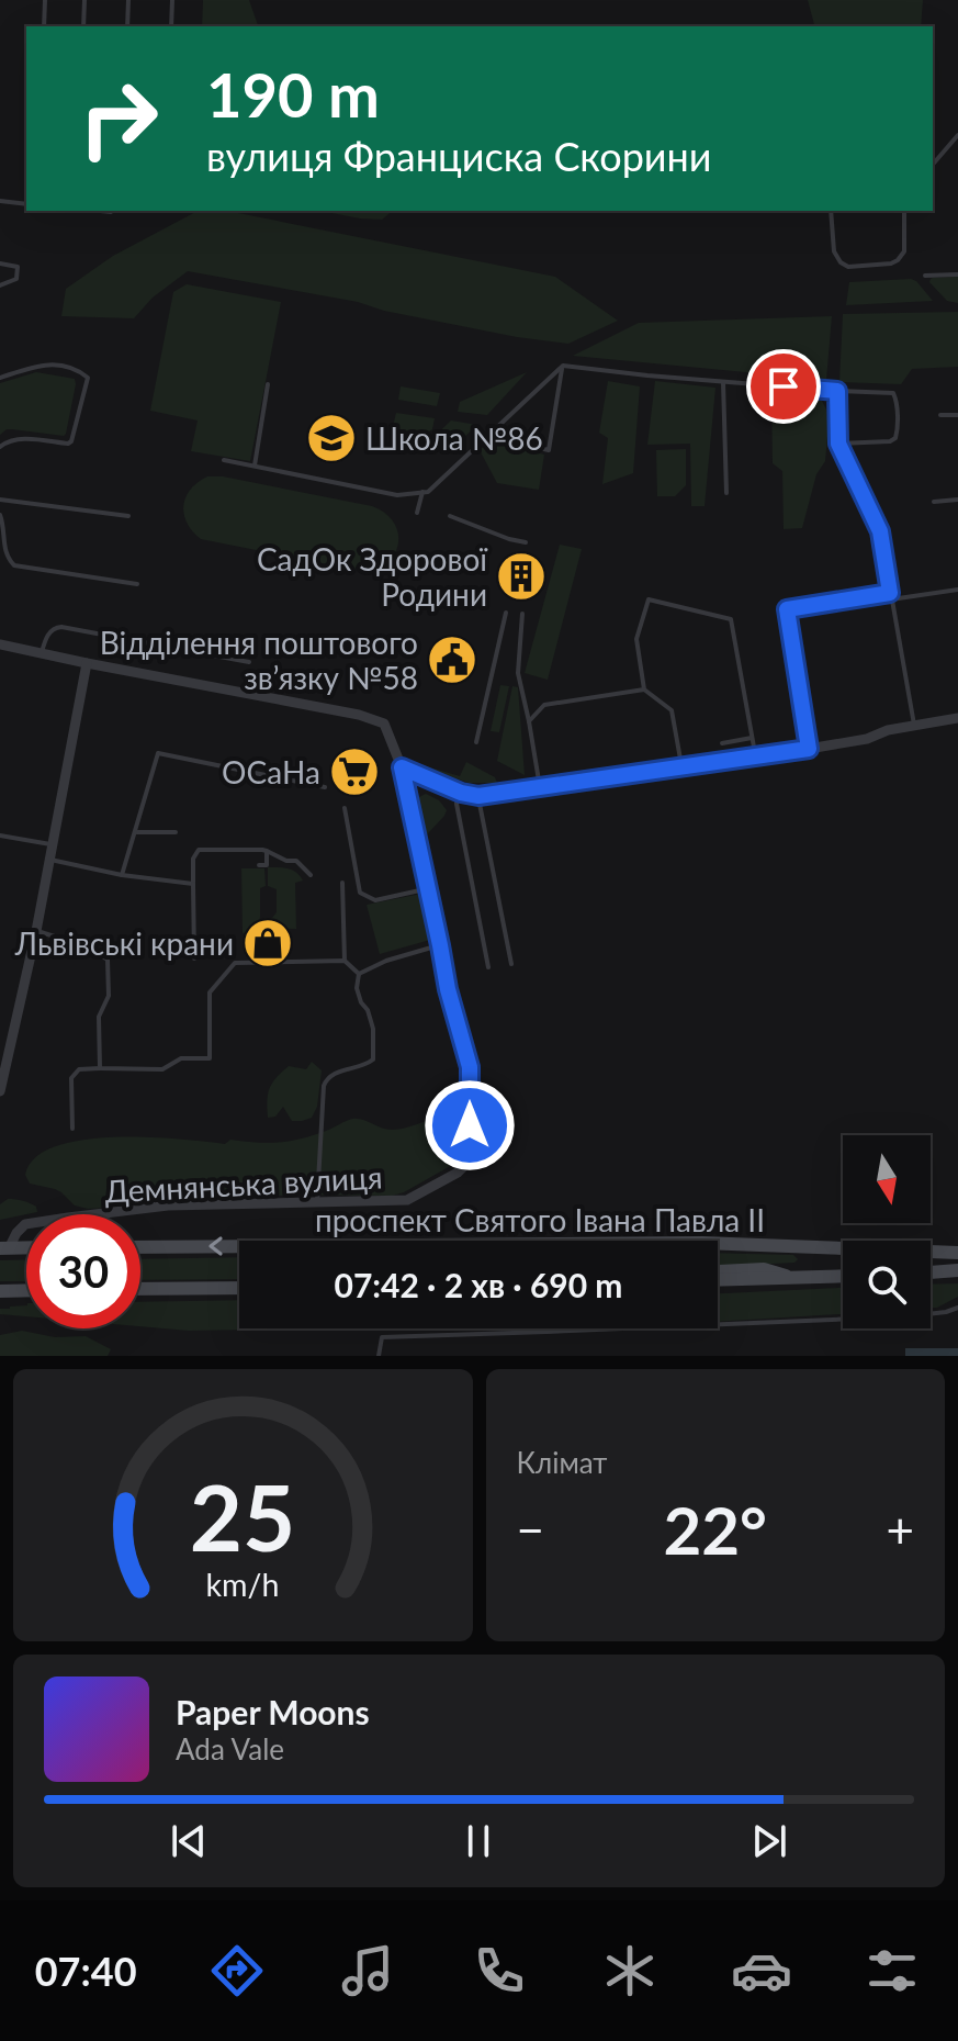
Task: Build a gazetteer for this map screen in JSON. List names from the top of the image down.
{
  "streets": {
    "main road": ["проспект Святого Івана Павла II"],
    "street": ["Демнянська вулиця"]
  },
  "places": {
    "school or university": ["Школа №86"],
    "building": ["СадОк Здорової Родини"],
    "public building": ["Відділення поштового зв’язку №58"],
    "supermarket": ["ОСаНа"],
    "shop": ["Львівські крани"]
  },
  "north": "bottom",
  "page": {
    "turn": ["190 m", "вулиця Франциска Скорини"],
    "limit": "30",
    "trip": "07:42 · 2 хв · 690 m",
    "tile": "Клімат",
    "heat": ["−", "22°", "+"],
    "song": ["Paper Moons", "Ada Vale"],
    "tabs": "07:40",
    "gauge": ["25", "km/h"]
  }
}
